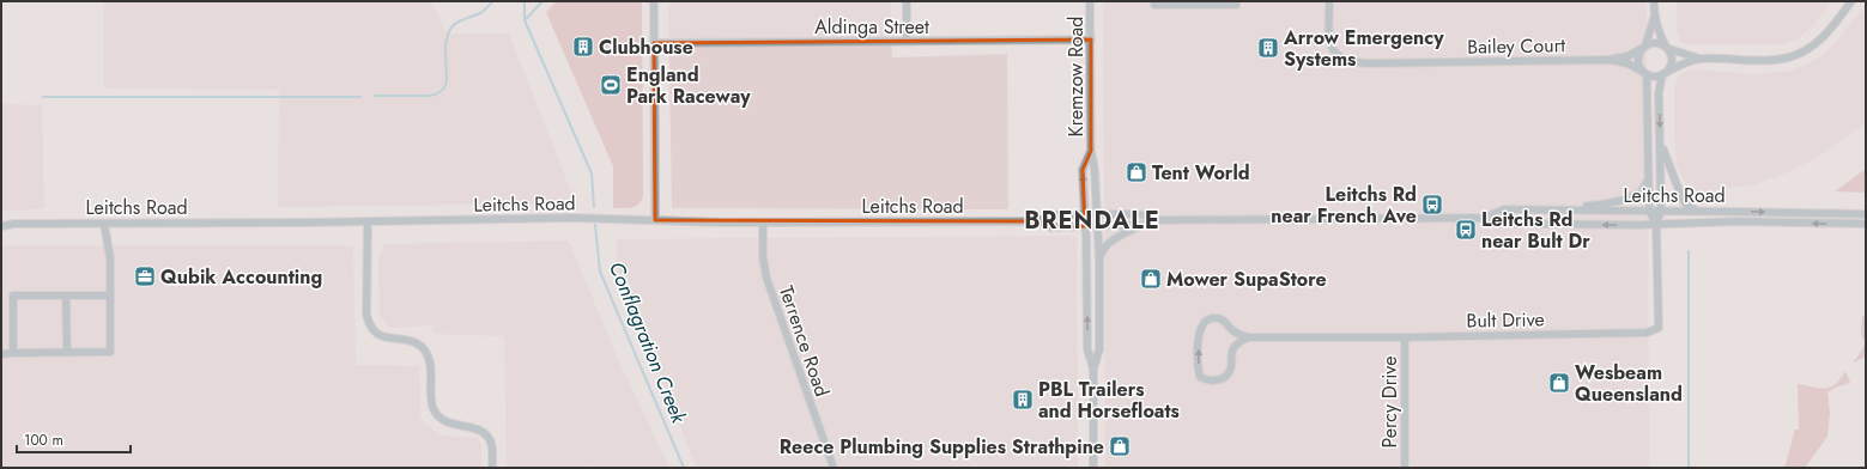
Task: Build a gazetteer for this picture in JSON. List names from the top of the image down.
{
  "streets": {
    "street": [
      "Aldinga Street",
      "Bailey Court",
      "Kremzow Road",
      "Leitchs Road",
      "Bult Drive",
      "Terrence Road",
      "Percy Drive"
    ]
  },
  "crossings": [
    ["Aldinga Street", "Kremzow Road"],
    ["Kremzow Road", "Leitchs Road"],
    ["Leitchs Road", "Bult Drive"],
    ["Leitchs Road", "Terrence Road"],
    ["Bult Drive", "Percy Drive"]
  ],
  "districts": ["BRENDALE"],
  "water": ["Conflagration Creek"],
  "places": {
    "building": ["Clubhouse", "Arrow Emergency Systems", "PBL Trailers and Horsefloats"],
    "sports": ["England Park Raceway"],
    "shop": [
      "Tent World",
      "Mower SupaStore",
      "Wesbeam Queensland",
      "Reece Plumbing Supplies Strathpine"
    ],
    "bus stop": ["Leitchs Rd near French Ave", "Leitchs Rd near Bult Dr"],
    "office": ["Qubik Accounting"]
  },
  "scale_bar": "100 m"
}
